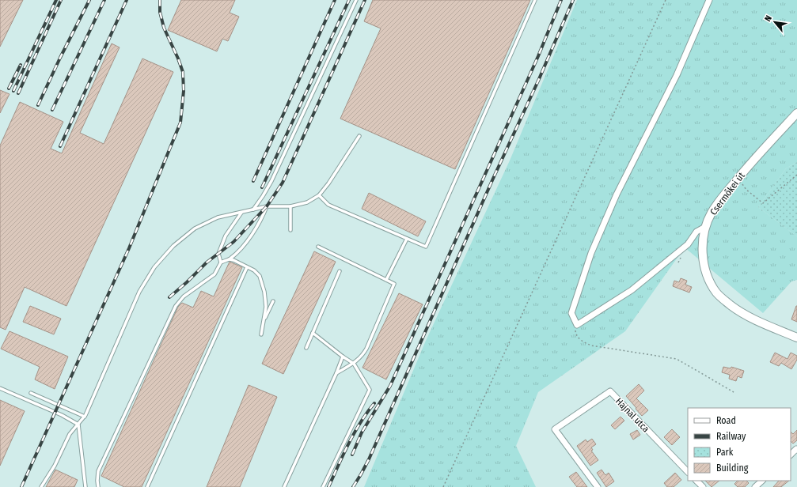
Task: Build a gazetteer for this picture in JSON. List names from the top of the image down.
{
  "streets": {
    "main road": ["Csermőkei út"],
    "street": ["Hajnal utca"]
  },
  "legend": [
    "Road",
    "Railway",
    "Park",
    "Building"
  ],
  "north": "top left"
}
